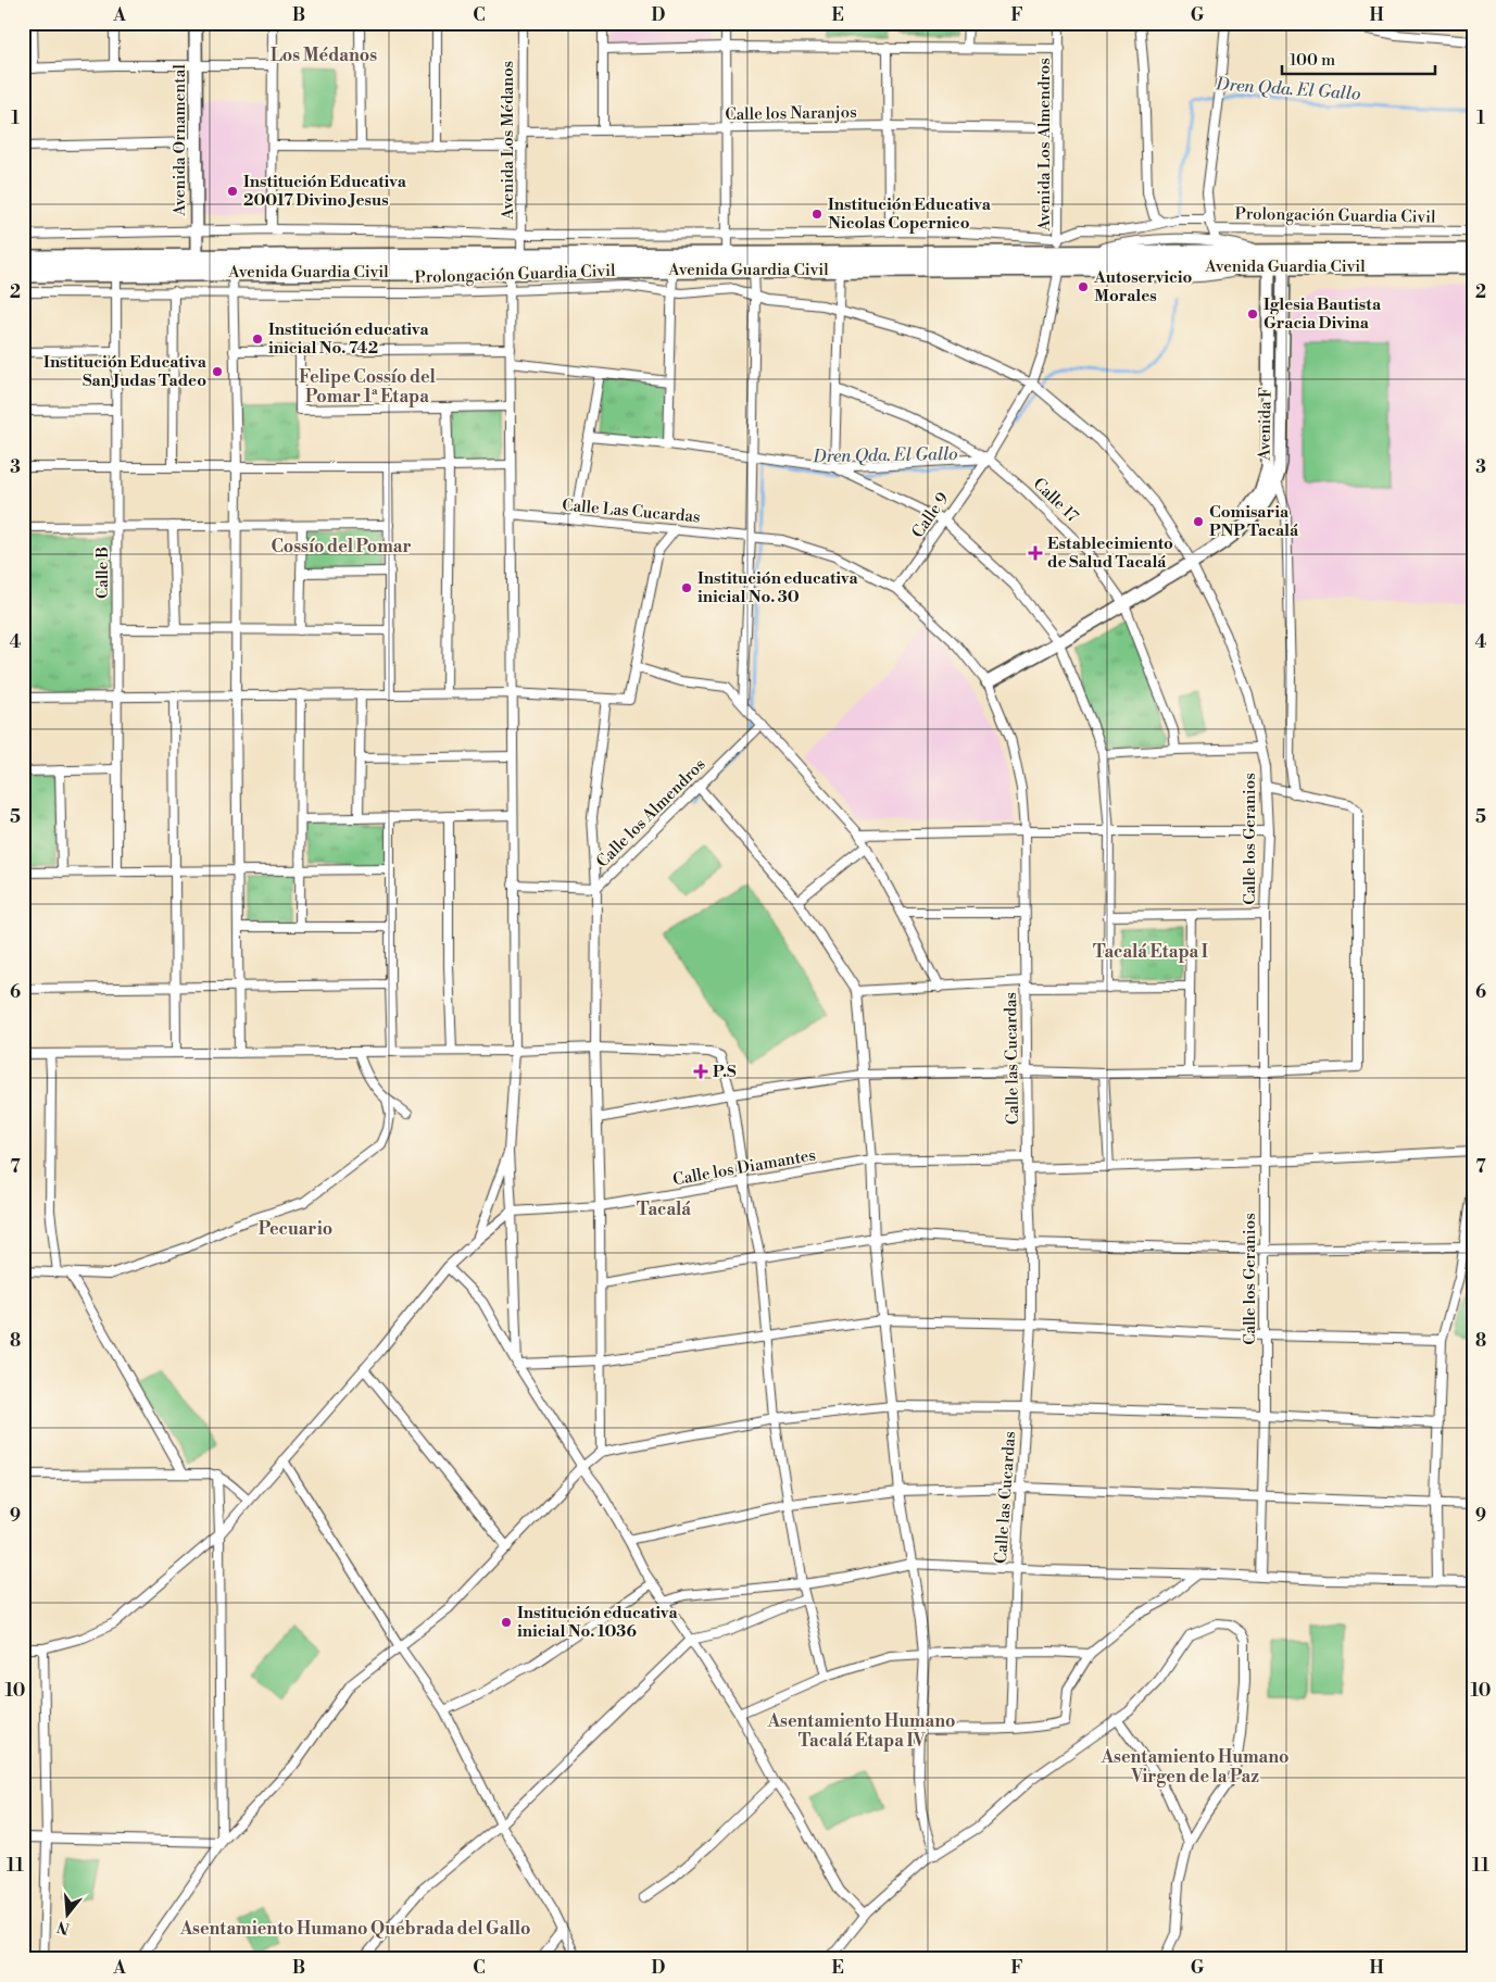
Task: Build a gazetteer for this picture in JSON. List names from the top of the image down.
{
  "streets": {
    "highway": ["Avenida Guardia Civil"],
    "street": [
      "Calle los Naranjos",
      "Avenida Ornamental",
      "Avenida Los Médanos",
      "Avenida Los Almendros",
      "Prolongación Guardia Civil",
      "Avenida F",
      "Calle 17",
      "Calle Las Cucardas",
      "Calle 9",
      "Calle B",
      "Calle los Almendros",
      "Calle los Geranios",
      "Calle las Cucardas",
      "Calle los Diamantes"
    ]
  },
  "crossings": [
    ["Calle los Naranjos", "Avenida Los Médanos"],
    ["Calle los Naranjos", "Avenida Los Almendros"],
    ["Avenida Ornamental", "Avenida Guardia Civil"],
    ["Avenida Los Médanos", "Avenida Guardia Civil"],
    ["Avenida Los Almendros", "Avenida Guardia Civil"],
    ["Avenida Los Almendros", "Calle 9"],
    ["Avenida Los Almendros", "Calle los Geranios"],
    ["Prolongación Guardia Civil", "Calle B"],
    ["Prolongación Guardia Civil", "Calle los Geranios"],
    ["Avenida Guardia Civil", "Avenida F"],
    ["Avenida Guardia Civil", "Calle B"],
    ["Avenida F", "Calle 17"],
    ["Avenida F", "Calle los Geranios"],
    ["Avenida F", "Calle las Cucardas"],
    ["Calle 17", "Calle 9"],
    ["Calle Las Cucardas", "Calle las Cucardas"],
    ["Calle 9", "Calle los Geranios"],
    ["Calle 9", "Calle las Cucardas"],
    ["Calle las Cucardas", "Calle los Diamantes"]
  ],
  "districts": [
    "Los Médanos",
    "Felipe Cossío del Pomar 1ª Etapa",
    "Cossío del Pomar",
    "Tacalá Etapa I",
    "Tacalá",
    "Pecuario",
    "Asentamiento Humano Tacalá Etapa IV",
    "Asentamiento Humano Virgen de la Paz",
    "Asentamiento Humano Quebrada del Gallo"
  ],
  "water": ["Dren Qda. El Gallo"],
  "places": {
    "other": [
      "Institución Educativa 20017 Divino Jesus",
      "Institución Educativa Nicolas Copernico",
      "Autoservicio Morales",
      "Iglesia Bautista Gracia Divina",
      "Institución educativa inicial No. 742",
      "Institución Educativa San Judas Tadeo",
      "Comisaria PNP Tacalá",
      "Institución educativa inicial No. 30",
      "Institución educativa inicial No. 1036"
    ],
    "health": ["Establecimiento de Salud Tacalá", "P.S"]
  },
  "scale_bar": "100 m",
  "north": "bottom",
  "grid": {
    "columns": [
      "A",
      "B",
      "C",
      "D",
      "E",
      "F",
      "G",
      "H"
    ],
    "rows": [
      "1",
      "2",
      "3",
      "4",
      "5",
      "6",
      "7",
      "8",
      "9",
      "10",
      "11"
    ]
  }
}
